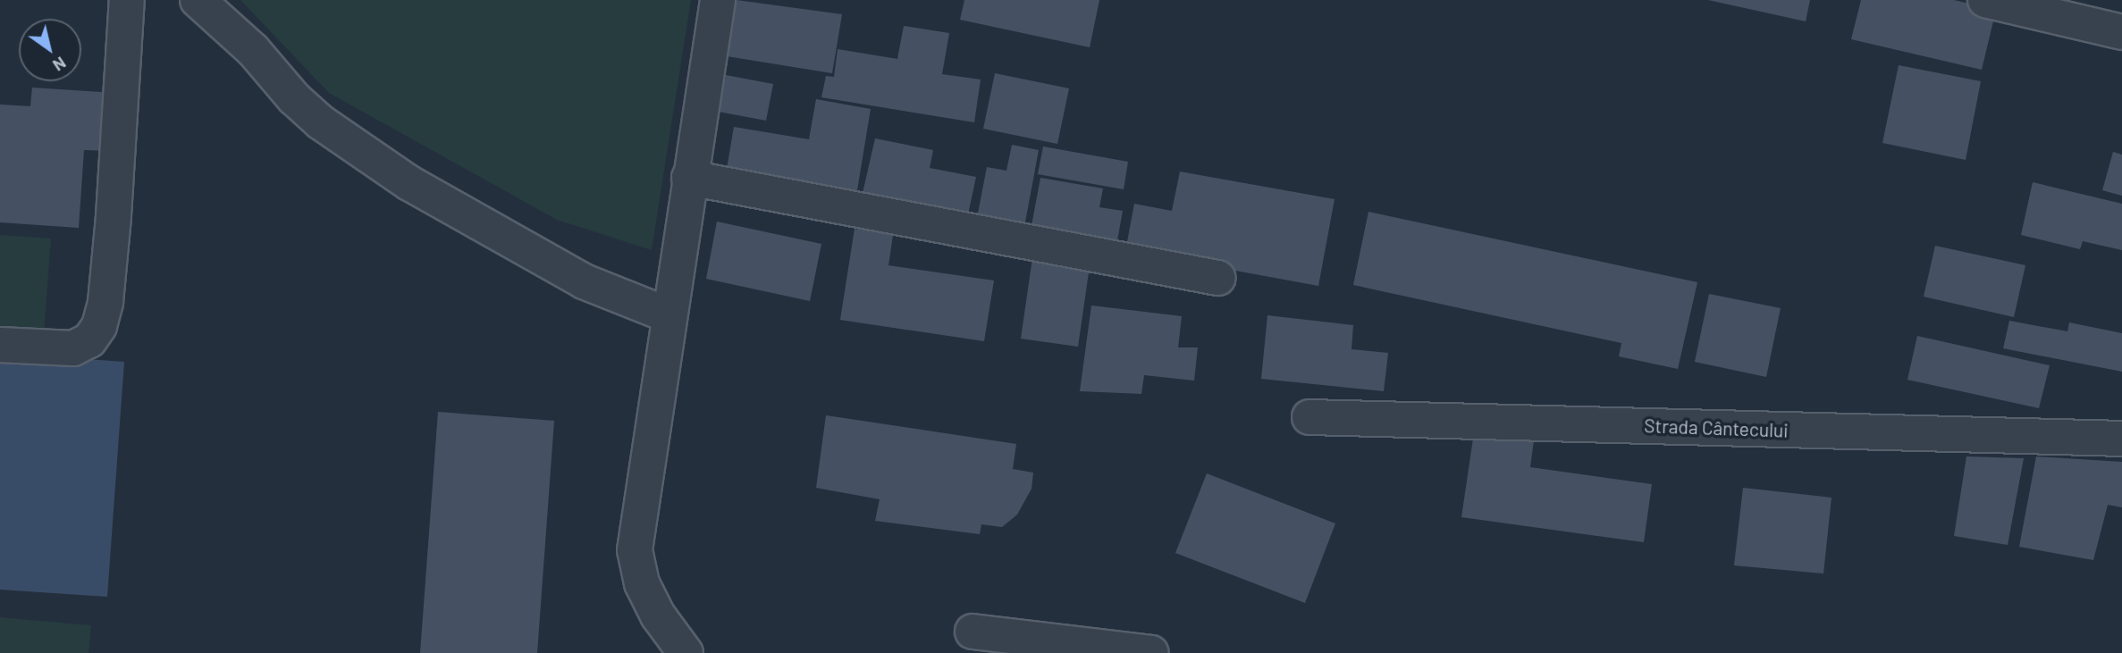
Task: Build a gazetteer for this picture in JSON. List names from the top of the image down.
{
  "streets": {
    "street": ["Strada Cântecului"]
  },
  "north": "bottom right"
}
